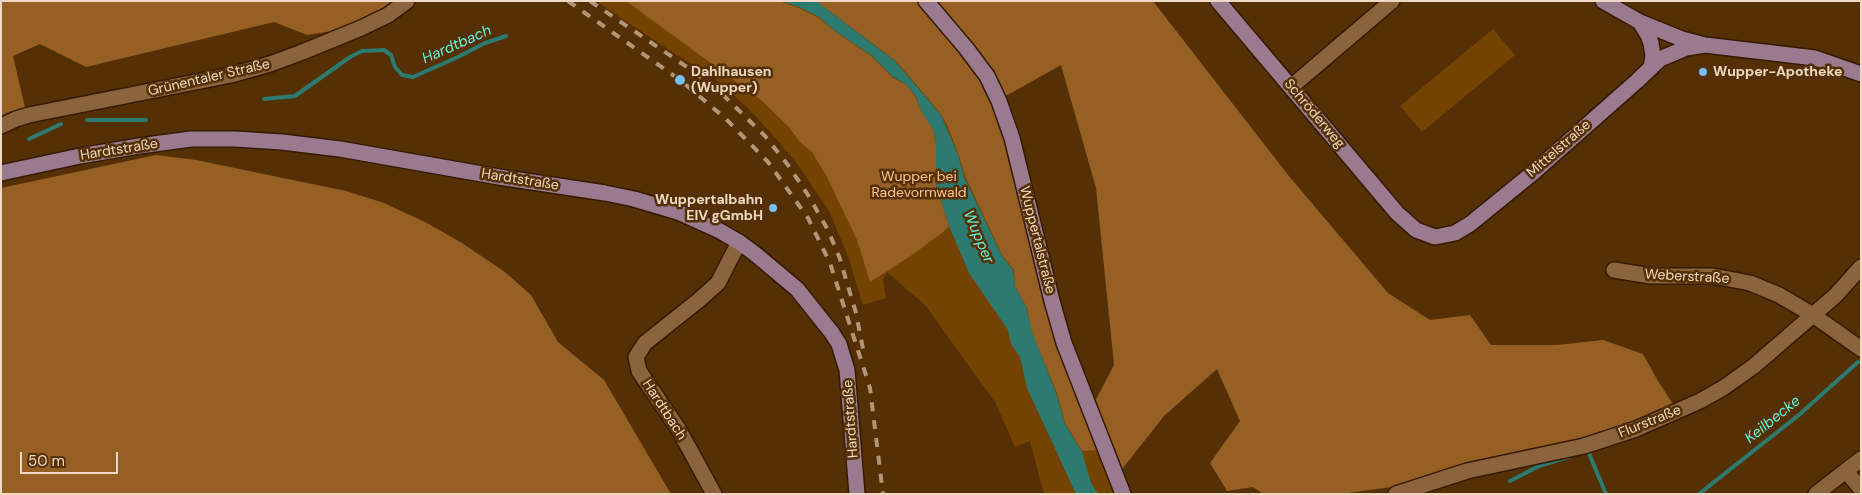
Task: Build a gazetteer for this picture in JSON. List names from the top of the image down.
{
  "streets": {
    "main road": [
      "Schröderweg",
      "Mittelstraße",
      "Hardtstraße",
      "Wuppertalstraße"
    ],
    "street": [
      "Grünentaler Straße",
      "Weberstraße",
      "Hardtbach",
      "Flurstraße"
    ]
  },
  "crossings": [
    ["Schröderweg", "Mittelstraße"],
    ["Hardtstraße", "Hardtbach"],
    ["Weberstraße", "Flurstraße"]
  ],
  "water": ["Hardtbach", "Wupper", "Keilbecke"],
  "parks": ["Wupper bei Radevormwald"],
  "places": ["Wupper-Apotheke", "Dahlhausen (Wupper)", "Wuppertalbahn EIV gGmbH"],
  "scale_bar": "50 m"
}
